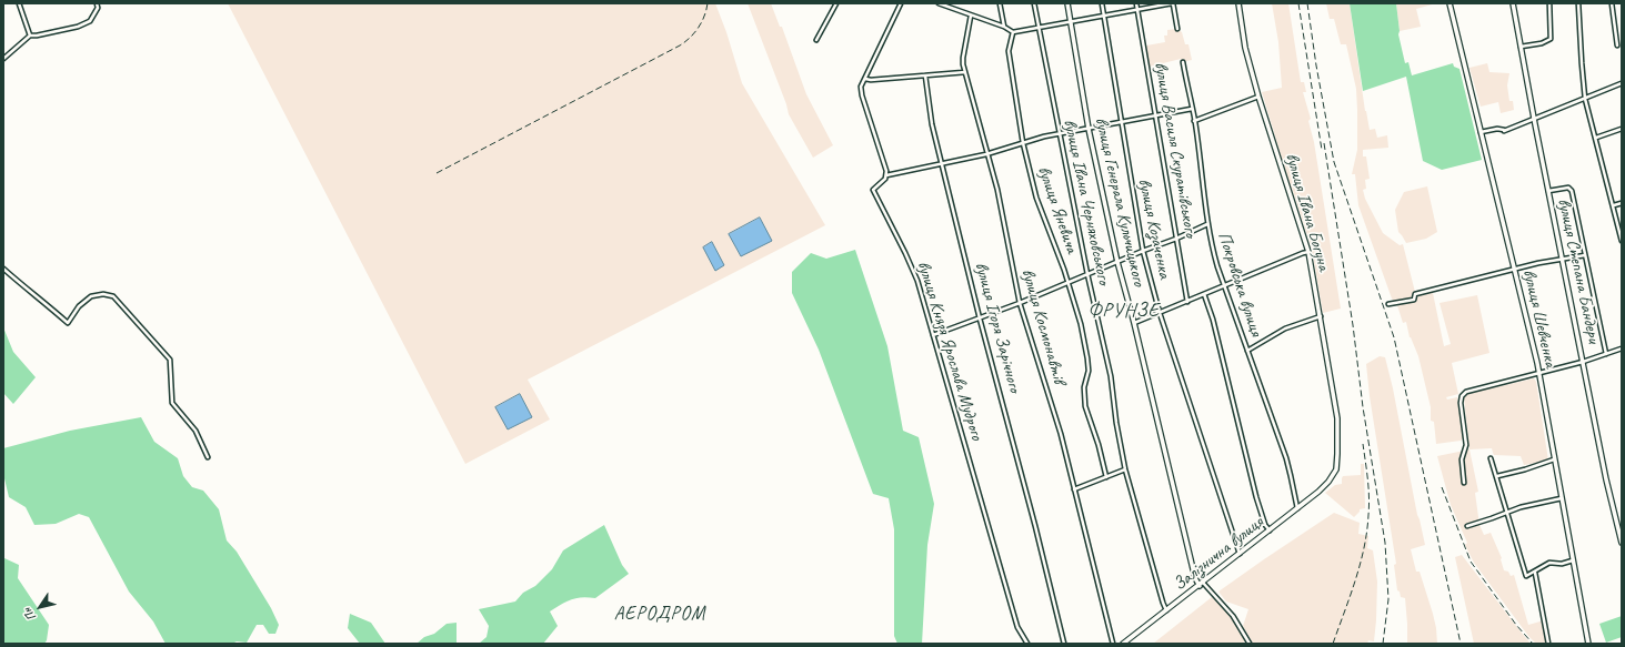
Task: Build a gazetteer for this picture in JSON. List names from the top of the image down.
{
  "streets": {
    "street": [
      "вулиця Василя Скуратівського",
      "вулиця Івана Черняховського",
      "вулиця Генерала Кульчицького",
      "вулиця Яневича",
      "вулиця Івана Богуна",
      "вулиця Козаченка",
      "вулиця Степана Бандери",
      "Покровська вулиця",
      "вулиця Шевченка",
      "вулиця Космонавтів",
      "вулиця Ігоря Зарічного",
      "вулиця Князя Ярослава Мудрого",
      "Залізнична вулиця"
    ]
  },
  "crossings": [
    ["вулиця Івана Черняховського", "Залізнична вулиця"],
    ["вулиця Генерала Кульчицького", "Залізнична вулиця"],
    ["вулиця Івана Богуна", "Залізнична вулиця"],
    ["вулиця Козаченка", "Залізнична вулиця"],
    ["Покровська вулиця", "Залізнична вулиця"]
  ],
  "districts": ["ФРУНЗЕ", "АЕРОДРОМ"],
  "north": "bottom left"
}
